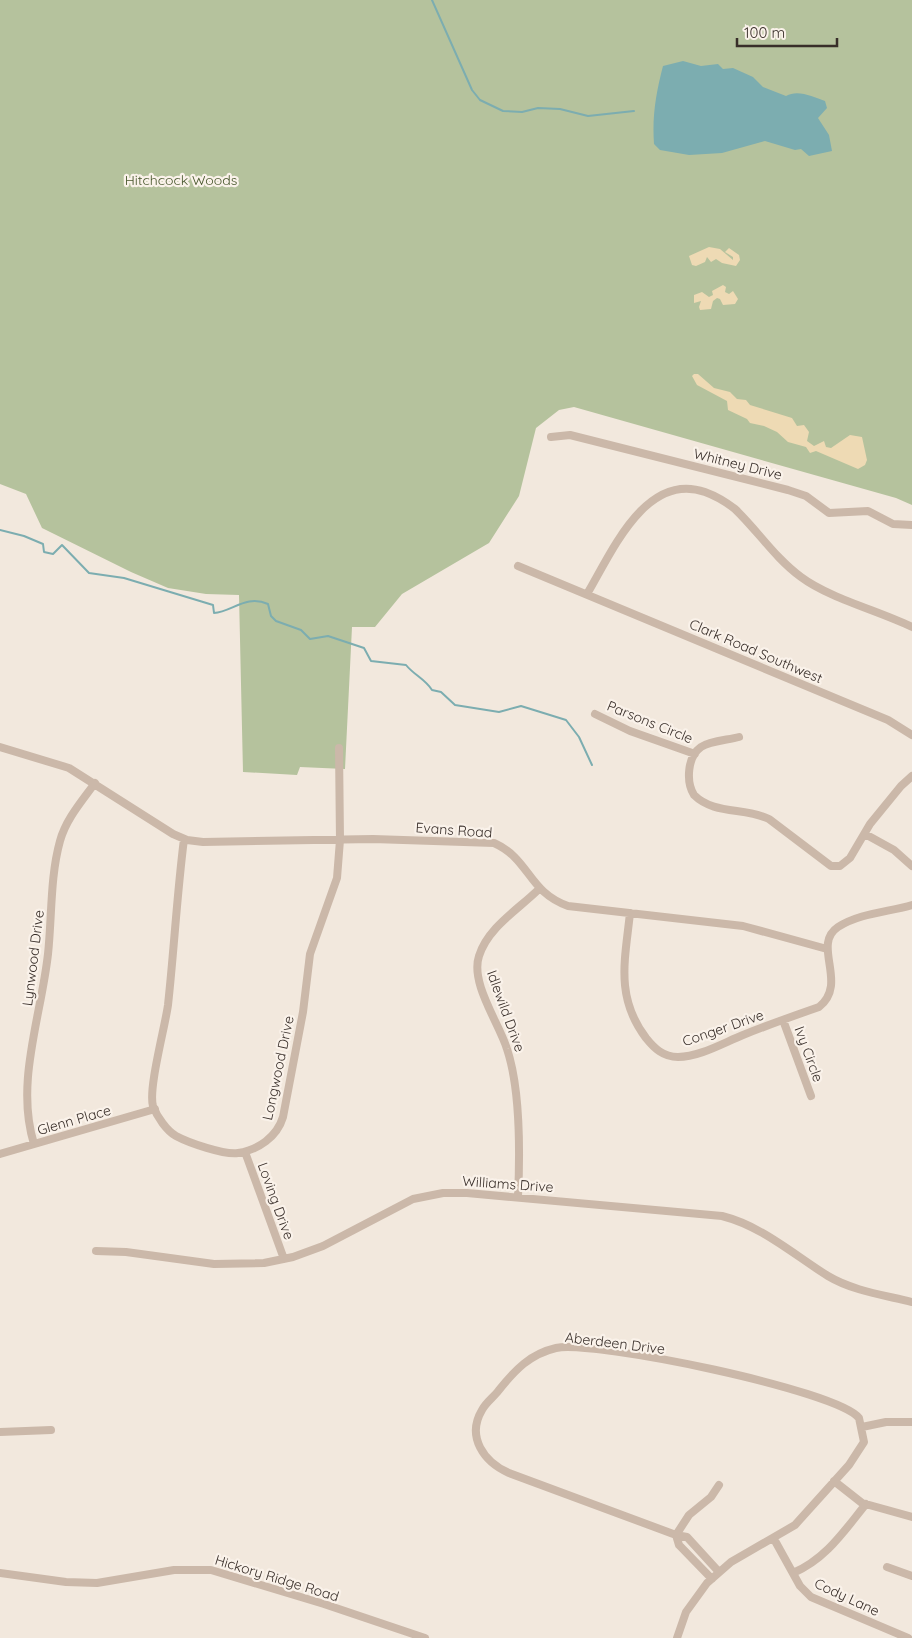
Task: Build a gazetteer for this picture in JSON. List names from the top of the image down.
{
  "streets": {
    "street": [
      "Whitney Drive",
      "Clark Road Southwest",
      "Parsons Circle",
      "Evans Road",
      "Lynwood Drive",
      "Idlewild Drive",
      "Conger Drive",
      "Ivy Circle",
      "Longwood Drive",
      "Glenn Place",
      "Williams Drive",
      "Loving Drive",
      "Aberdeen Drive",
      "Hickory Ridge Road",
      "Cody Lane"
    ]
  },
  "crossings": [
    ["Evans Road", "Lynwood Drive"],
    ["Evans Road", "Idlewild Drive"],
    ["Evans Road", "Conger Drive"],
    ["Evans Road", "Longwood Drive"],
    ["Lynwood Drive", "Glenn Place"],
    ["Idlewild Drive", "Williams Drive"],
    ["Conger Drive", "Ivy Circle"],
    ["Longwood Drive", "Loving Drive"],
    ["Williams Drive", "Loving Drive"]
  ],
  "parks": ["Hitchcock Woods"],
  "scale_bar": "100 m"
}
